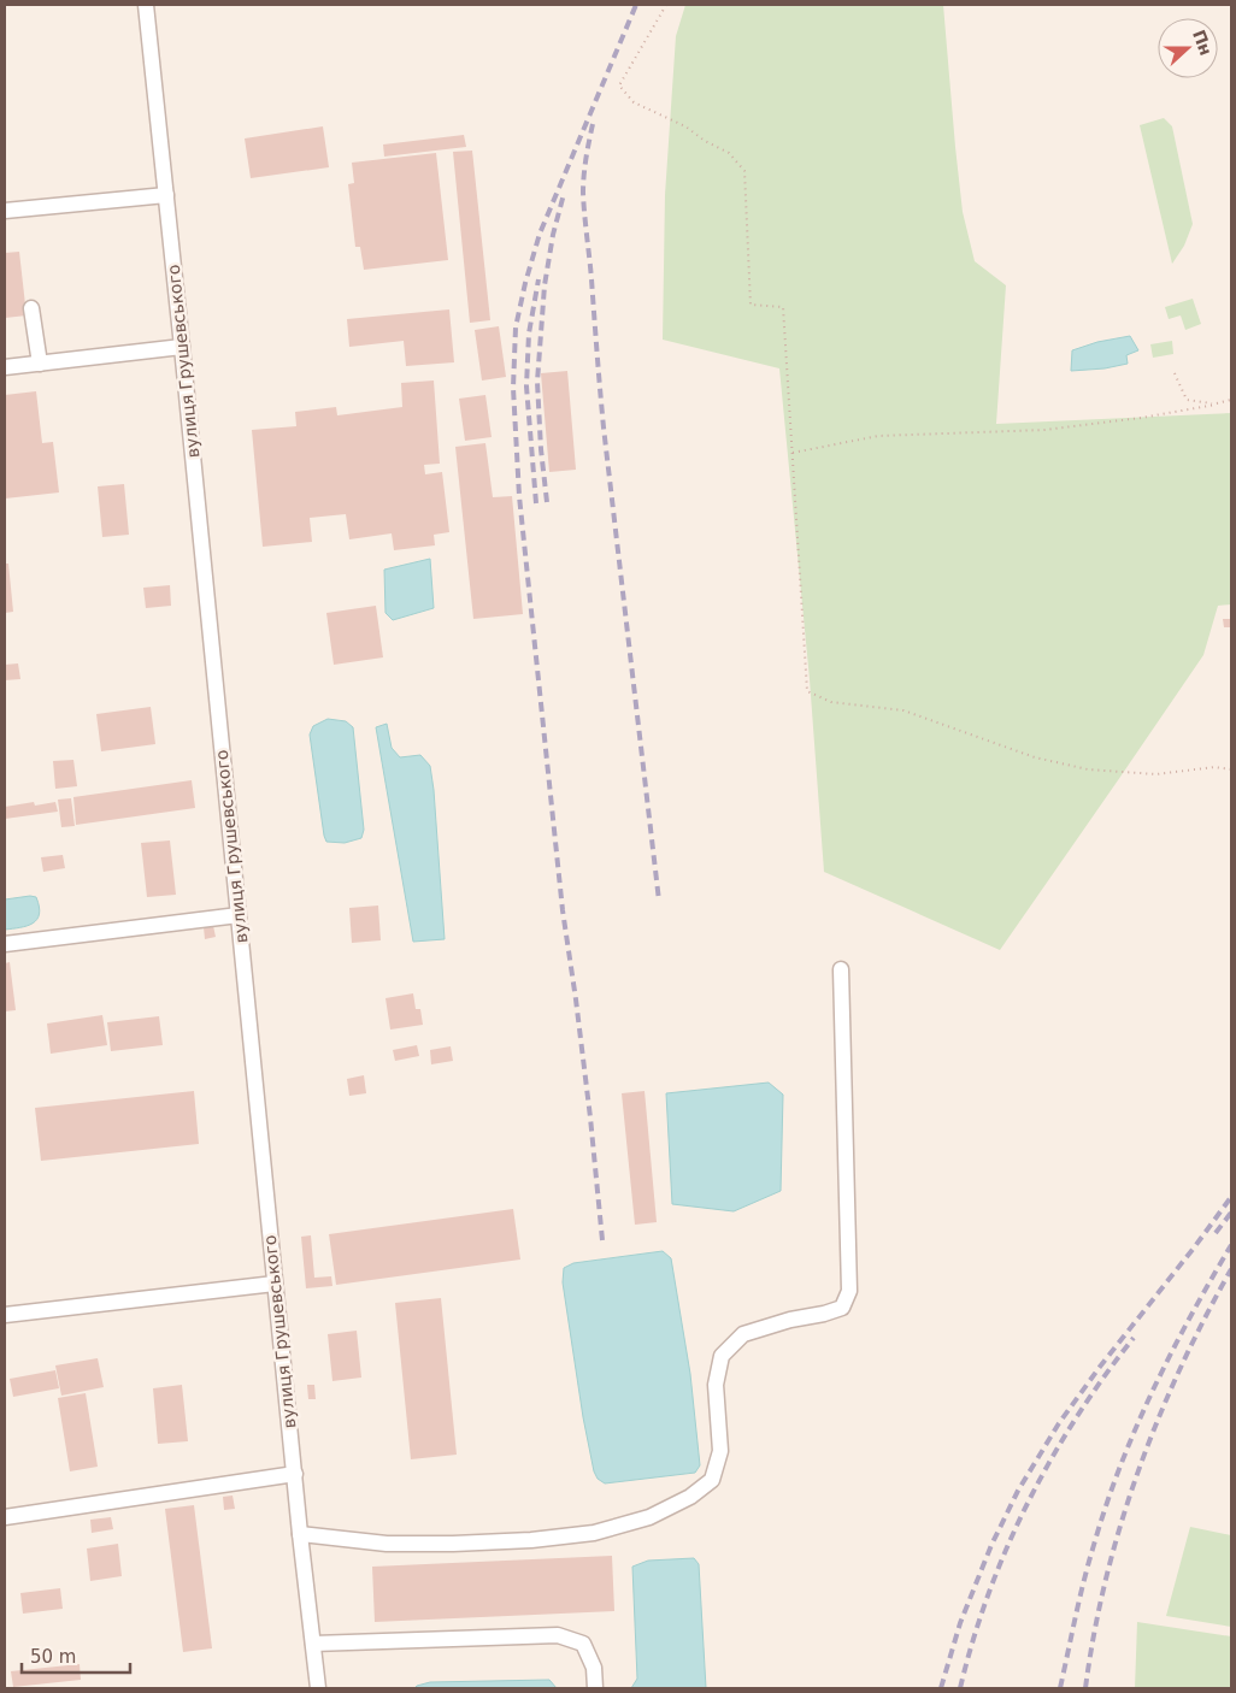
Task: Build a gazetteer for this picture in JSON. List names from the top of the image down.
{
  "streets": {
    "street": ["вулиця Грушевського"]
  },
  "scale_bar": "50 m",
  "north": "right"
}
